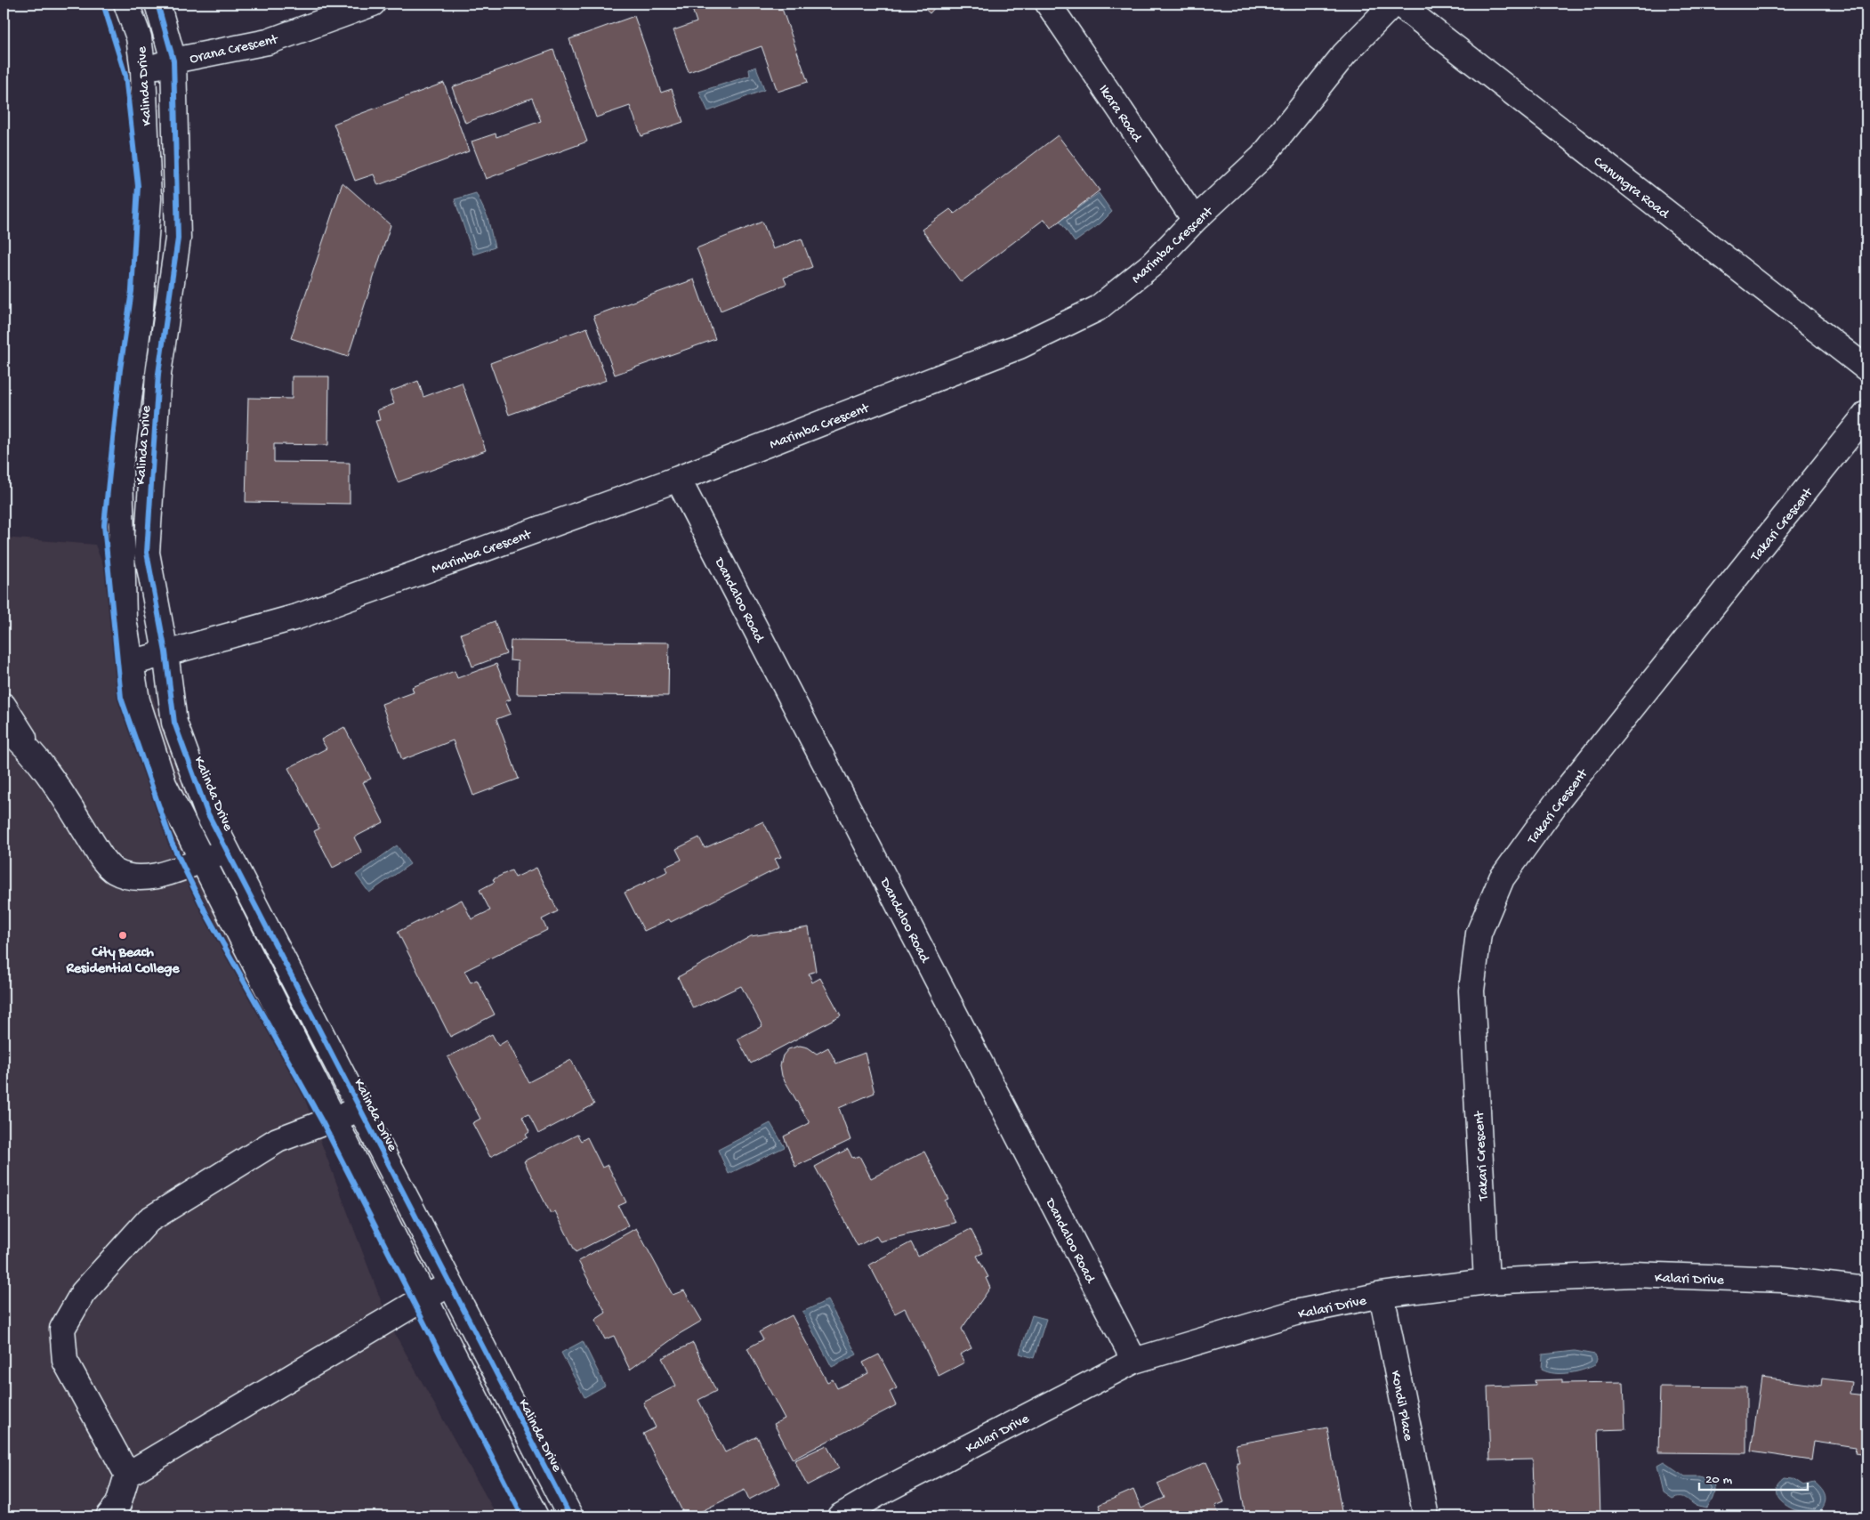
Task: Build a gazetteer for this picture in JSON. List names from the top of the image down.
{
  "streets": {
    "street": [
      "Orana Crescent",
      "Kalinda Drive",
      "Ikara Road",
      "Canungra Road",
      "Marimba Crescent",
      "Takari Crescent",
      "Dandaloo Road",
      "Kalari Drive",
      "Kondil Place"
    ]
  },
  "crossings": [
    ["Orana Crescent", "Kalinda Drive"],
    ["Kalinda Drive", "Marimba Crescent"],
    ["Ikara Road", "Marimba Crescent"],
    ["Marimba Crescent", "Dandaloo Road"],
    ["Takari Crescent", "Kalari Drive"],
    ["Dandaloo Road", "Kalari Drive"],
    ["Kalari Drive", "Kondil Place"]
  ],
  "places": ["City Beach Residential College"],
  "scale_bar": "20 m"
}
